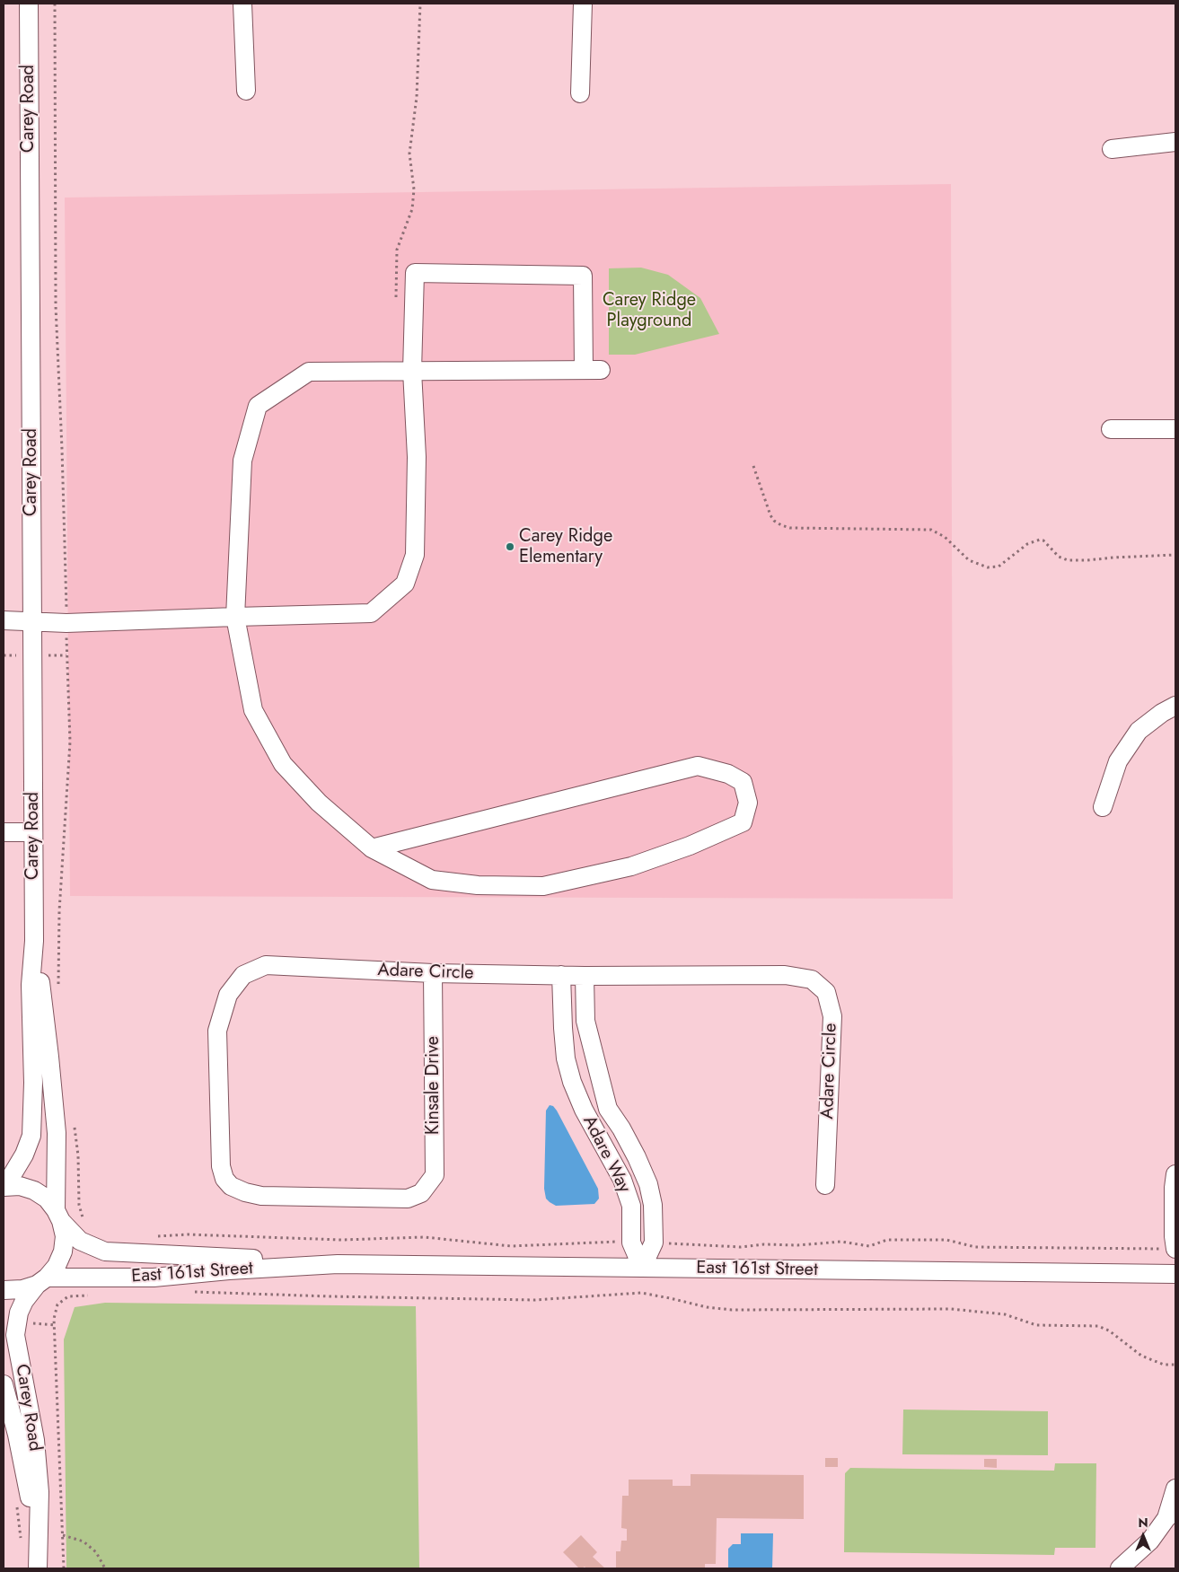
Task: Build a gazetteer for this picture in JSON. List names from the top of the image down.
{
  "streets": {
    "street": [
      "Carey Road",
      "Adare Circle",
      "Kinsale Drive",
      "Adare Way",
      "East 161st Street"
    ]
  },
  "crossings": [
    ["Carey Road", "East 161st Street"],
    ["Adare Circle", "Kinsale Drive"],
    ["Adare Circle", "Adare Way"],
    ["Adare Way", "East 161st Street"]
  ],
  "parks": ["Carey Ridge Playground"],
  "places": ["Carey Ridge Elementary"],
  "north": "top"
}
